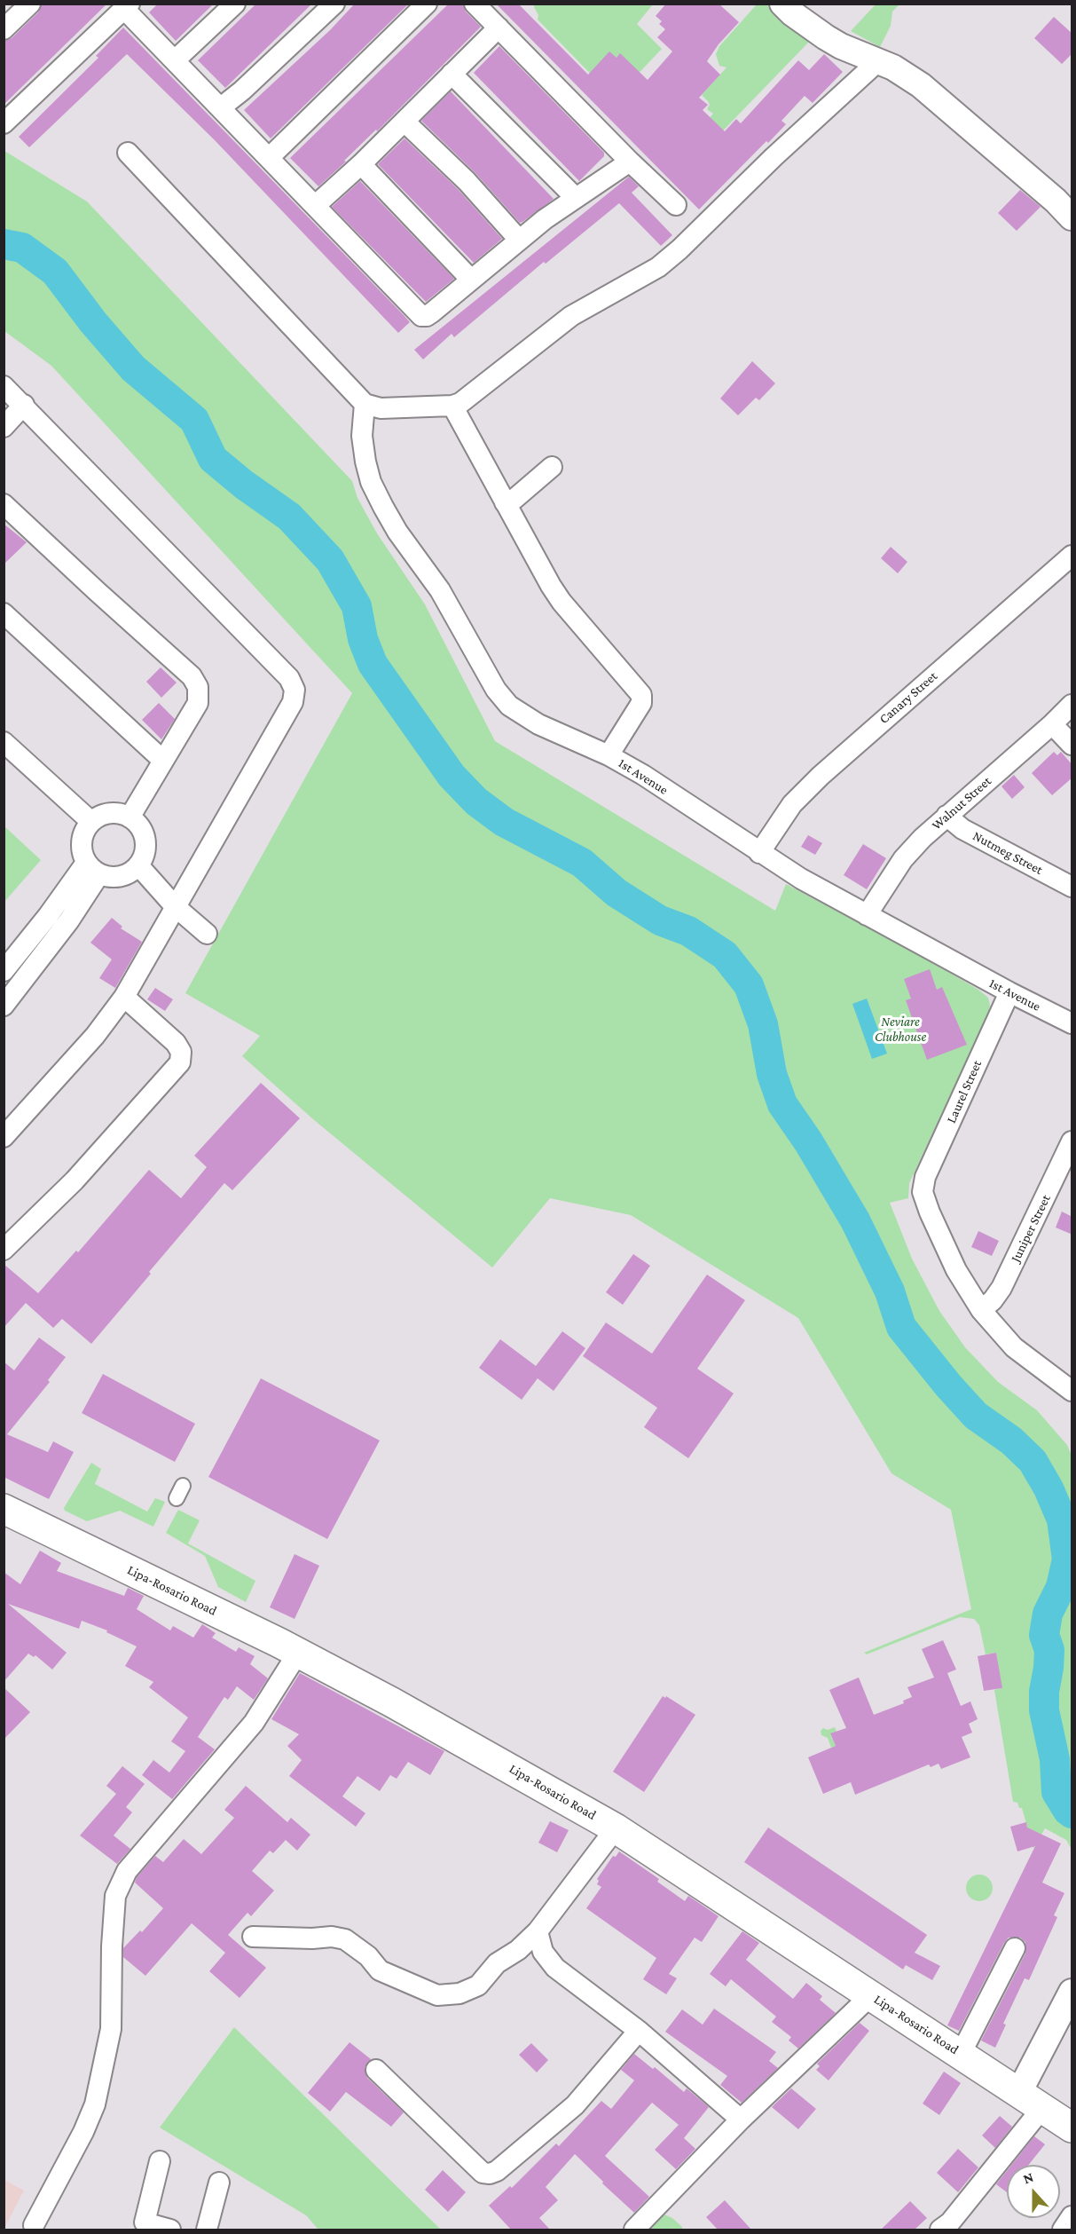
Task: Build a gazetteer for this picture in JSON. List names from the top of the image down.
{
  "streets": {
    "main road": ["Lipa-Rosario Road"],
    "street": [
      "Canary Street",
      "1st Avenue",
      "Walnut Street",
      "Nutmeg Street",
      "Laurel Street",
      "Juniper Street"
    ]
  },
  "crossings": [
    ["Canary Street", "1st Avenue"],
    ["1st Avenue", "Walnut Street"],
    ["1st Avenue", "Laurel Street"],
    ["Walnut Street", "Nutmeg Street"],
    ["Laurel Street", "Juniper Street"]
  ],
  "parks": ["Neviare Clubhouse"],
  "north": "top"
}
